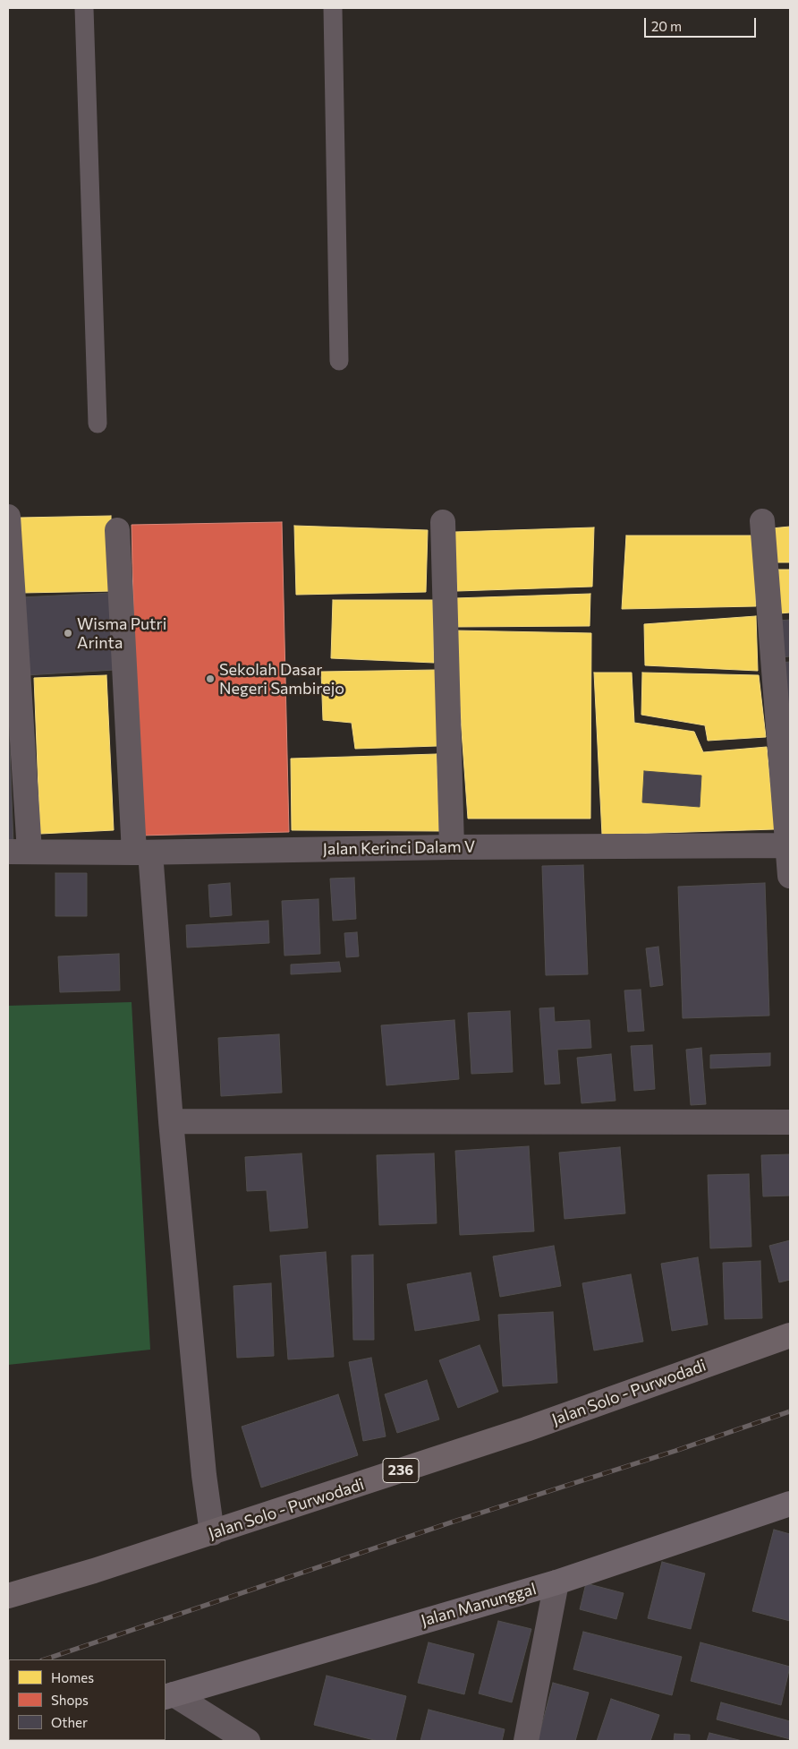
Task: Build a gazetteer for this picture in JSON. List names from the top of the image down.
{
  "streets": {
    "main road": ["Jalan Solo - Purwodadi", "236"],
    "street": ["Jalan Kerinci Dalam V", "Jalan Manunggal"]
  },
  "places": ["Wisma Putri Arinta", "Sekolah Dasar Negeri Sambirejo"],
  "legend": ["Homes", "Shops", "Other"],
  "scale_bar": "20 m"
}
